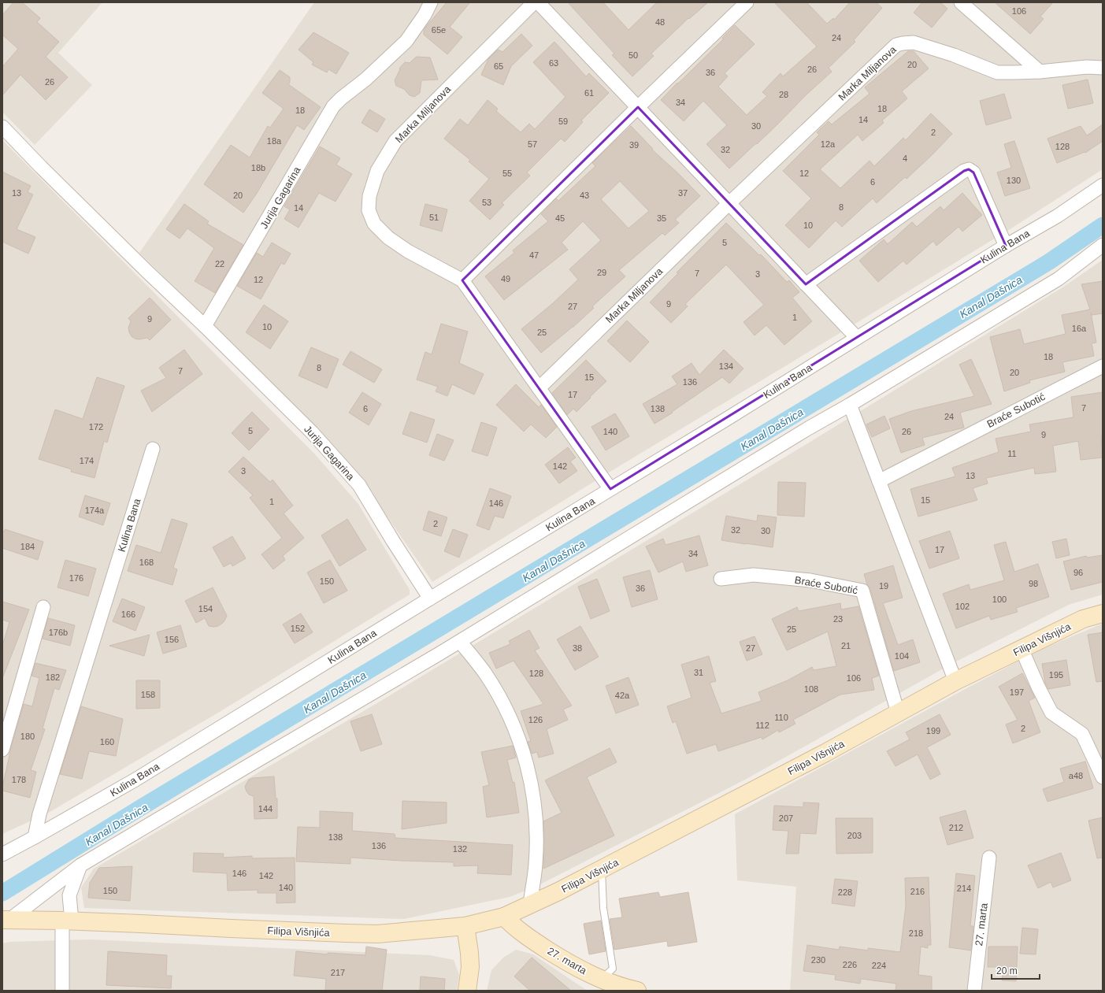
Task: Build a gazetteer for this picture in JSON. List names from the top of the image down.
{
  "streets": {
    "main road": ["Filipa Višnjića", "27. marta"],
    "street": [
      "Marka Miljanova",
      "Jurija Gagarina",
      "Kulina Bana",
      "Braće Subotić"
    ]
  },
  "crossings": [
    ["Marka Miljanova", "Kulina Bana"],
    ["Jurija Gagarina", "Kulina Bana"],
    ["Braće Subotić", "Filipa Višnjića"],
    ["Filipa Višnjića", "27. marta"]
  ],
  "water": ["Kanal Dašnica"],
  "house_numbers": [
    "106",
    "48",
    "65e",
    "24",
    "50",
    "63",
    "20",
    "65",
    "26",
    "36",
    "26",
    "61",
    "28",
    "34",
    "18",
    "18",
    "14",
    "59",
    "30",
    "2",
    "18a",
    "57",
    "12a",
    "39",
    "128",
    "32",
    "4",
    "18b",
    "55",
    "12",
    "130",
    "6",
    "13",
    "37",
    "20",
    "43",
    "53",
    "8",
    "14",
    "51",
    "45",
    "35",
    "10",
    "5",
    "47",
    "22",
    "29",
    "7",
    "3",
    "49",
    "12",
    "9",
    "27",
    "1",
    "9",
    "10",
    "16a",
    "25",
    "18",
    "134",
    "8",
    "7",
    "20",
    "15",
    "136",
    "17",
    "7",
    "6",
    "138",
    "24",
    "172",
    "5",
    "140",
    "26",
    "9",
    "11",
    "174",
    "142",
    "3",
    "13",
    "15",
    "1",
    "146",
    "174a",
    "2",
    "32",
    "30",
    "184",
    "17",
    "34",
    "168",
    "96",
    "176",
    "150",
    "98",
    "19",
    "36",
    "100",
    "102",
    "154",
    "166",
    "23",
    "152",
    "25",
    "176b",
    "156",
    "21",
    "38",
    "27",
    "104",
    "31",
    "128",
    "195",
    "182",
    "106",
    "108",
    "197",
    "158",
    "42a",
    "110",
    "126",
    "112",
    "2",
    "199",
    "180",
    "160",
    "a48",
    "178",
    "144",
    "207",
    "212",
    "203",
    "138",
    "136",
    "132",
    "146",
    "142",
    "140",
    "214",
    "150",
    "216",
    "228",
    "218",
    "230",
    "226",
    "224",
    "217"
  ],
  "scale_bar": "20 m"
}
